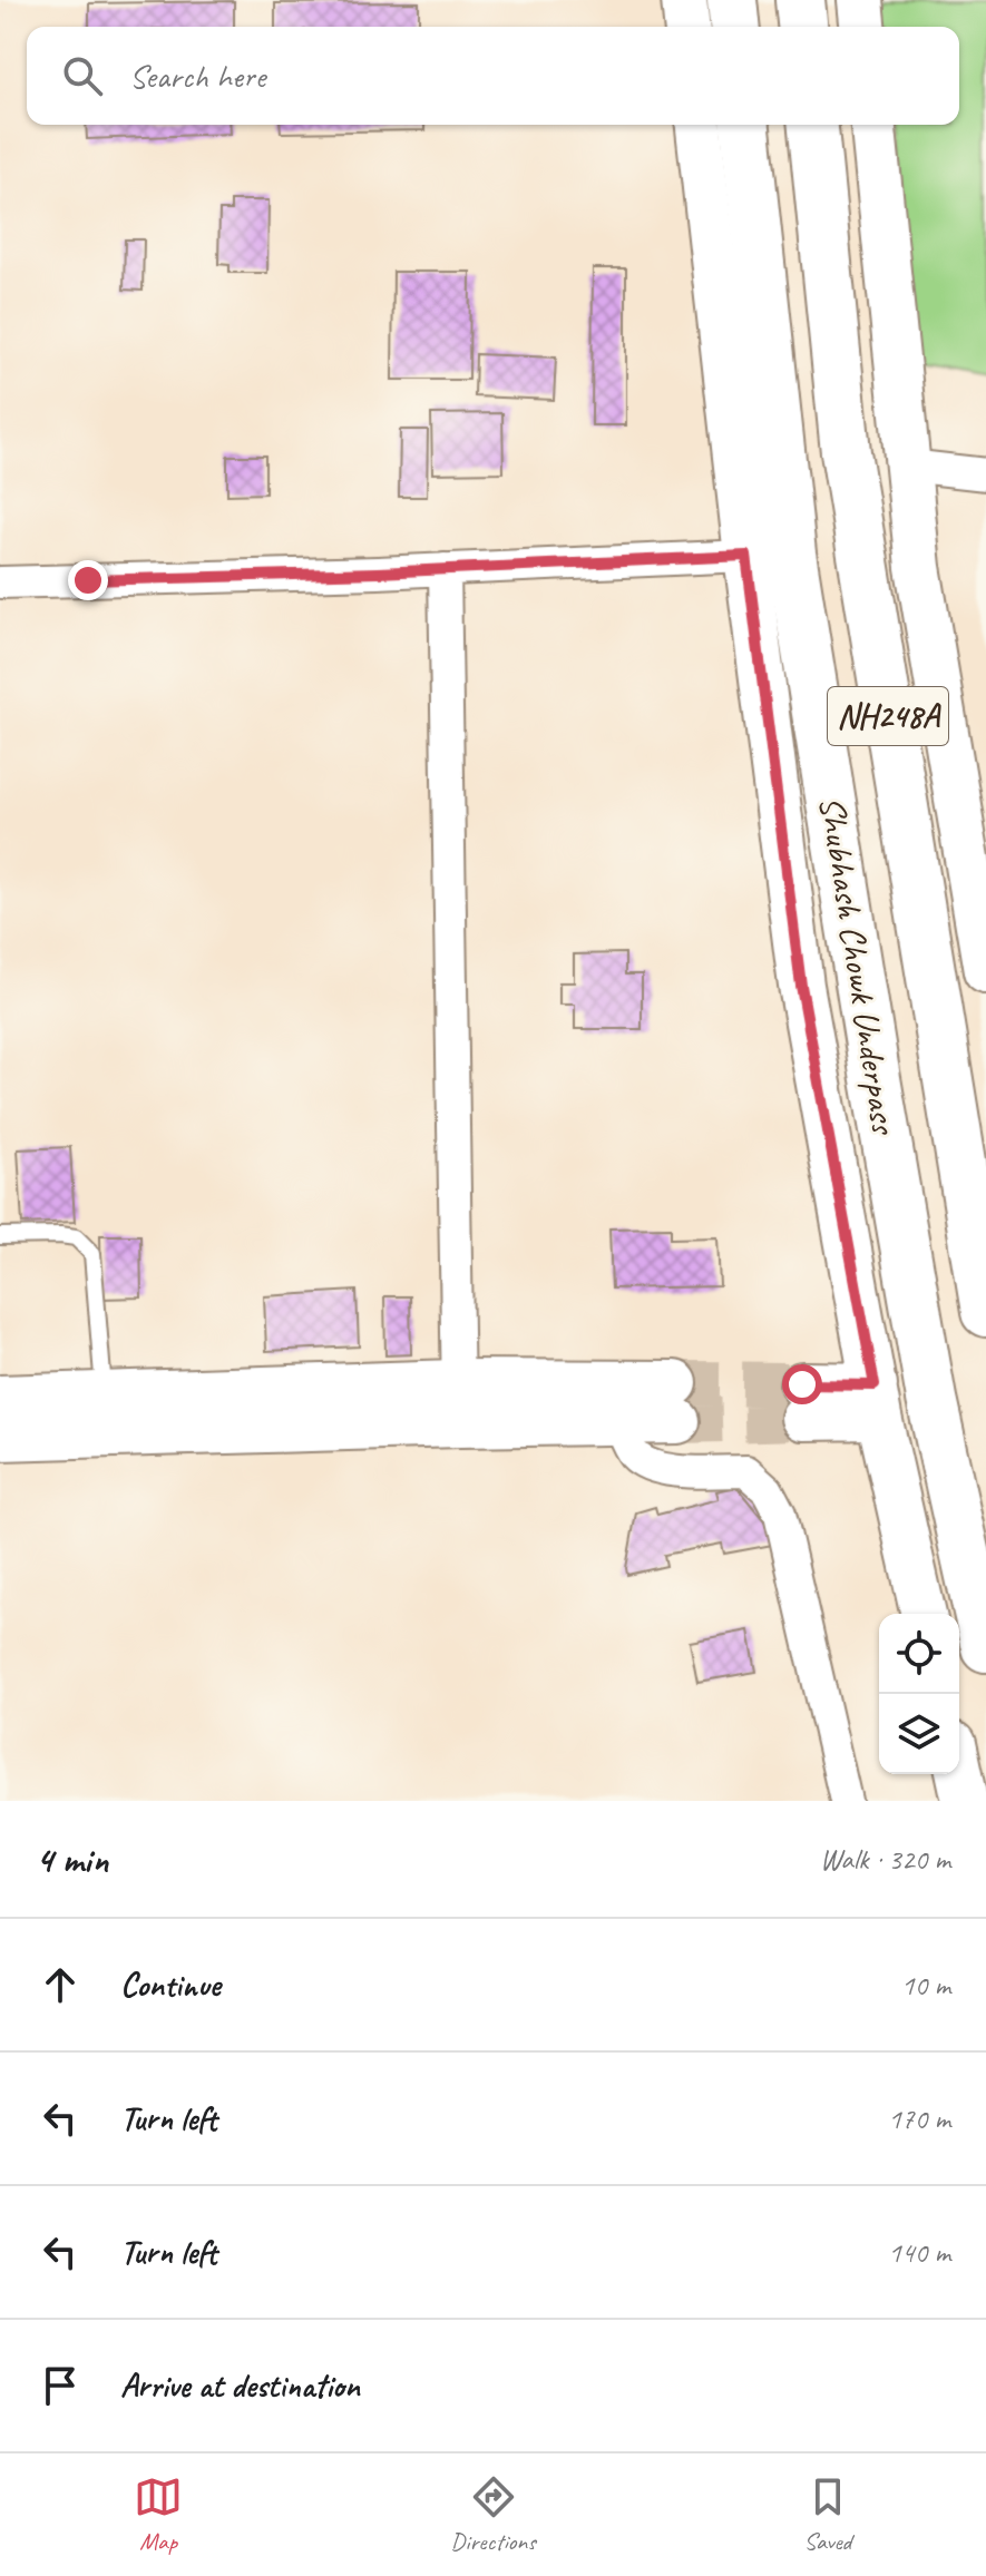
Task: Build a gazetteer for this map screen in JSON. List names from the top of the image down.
{
  "streets": {
    "highway": ["NH248A", "Shubhash Chowk Underpass"]
  },
  "page": {
    "search": "Search here",
    "heading": ["4 min", "Walk · 320 m"],
    "list": [
      ["Continue", "10 m"],
      ["Turn left", "170 m"],
      ["Turn left", "140 m"],
      "Arrive at destination"
    ],
    "nav": ["Map", "Directions", "Saved"]
  }
}
